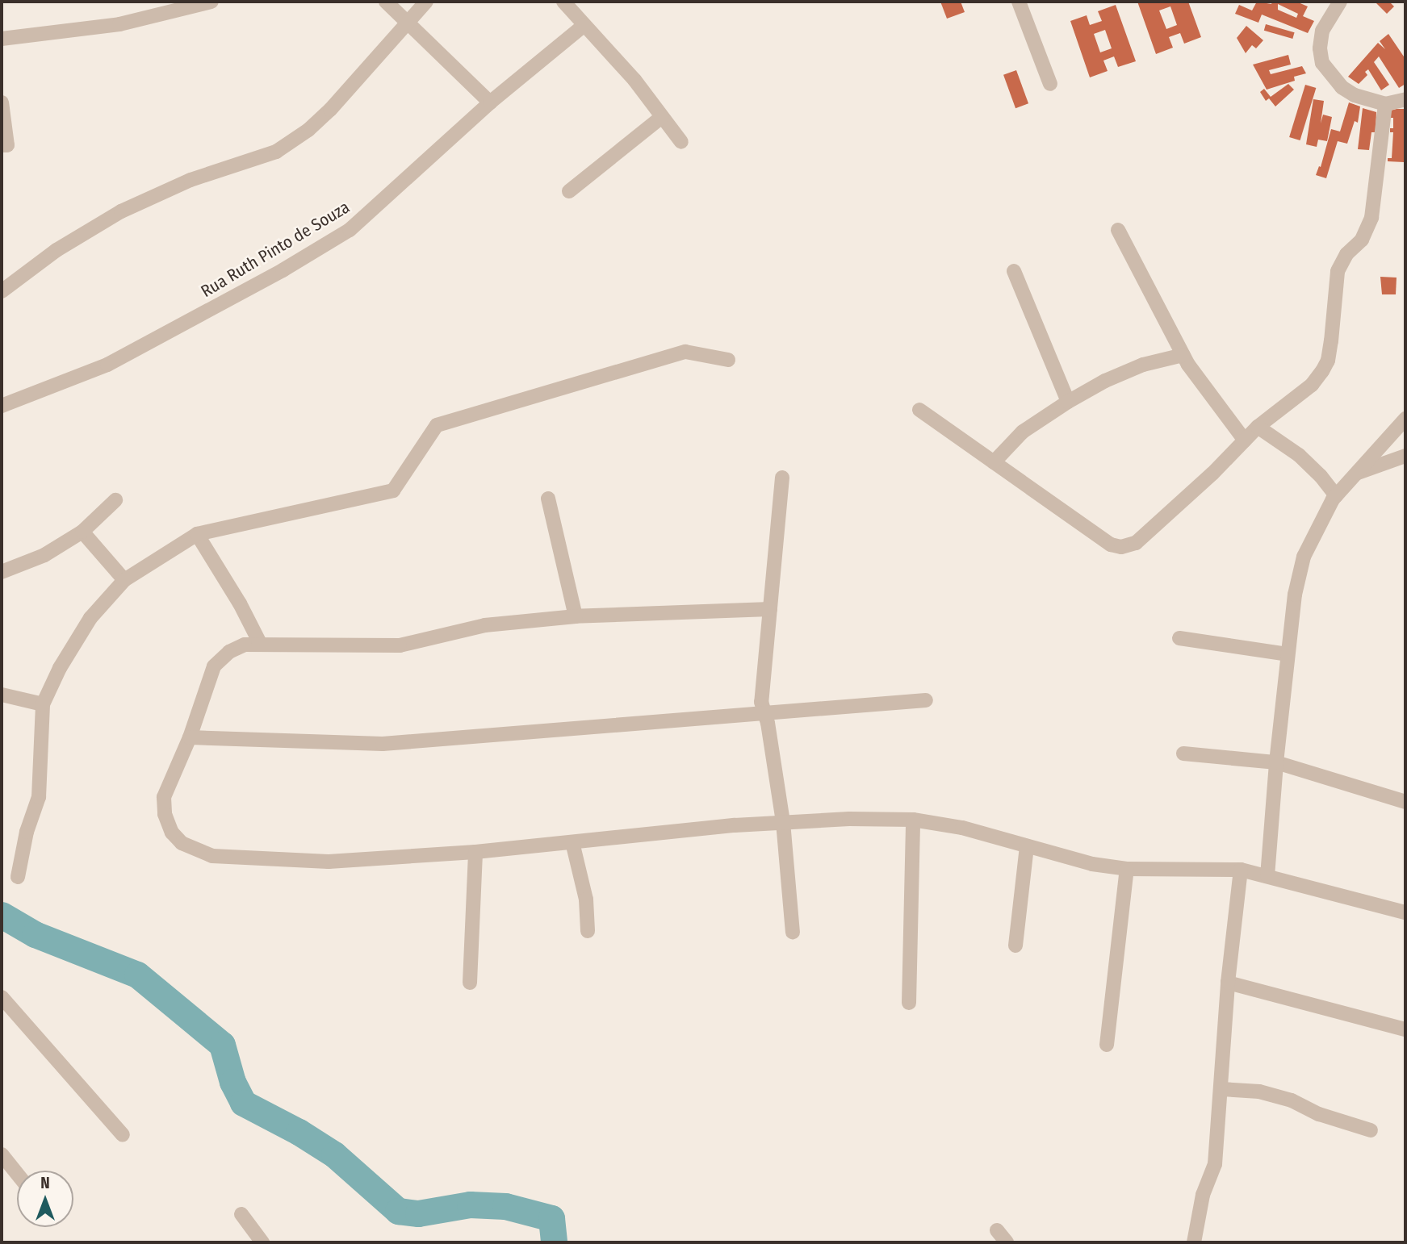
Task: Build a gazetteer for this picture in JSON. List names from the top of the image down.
{
  "streets": {
    "street": ["Rua Ruth Pinto de Souza"]
  },
  "north": "top"
}
